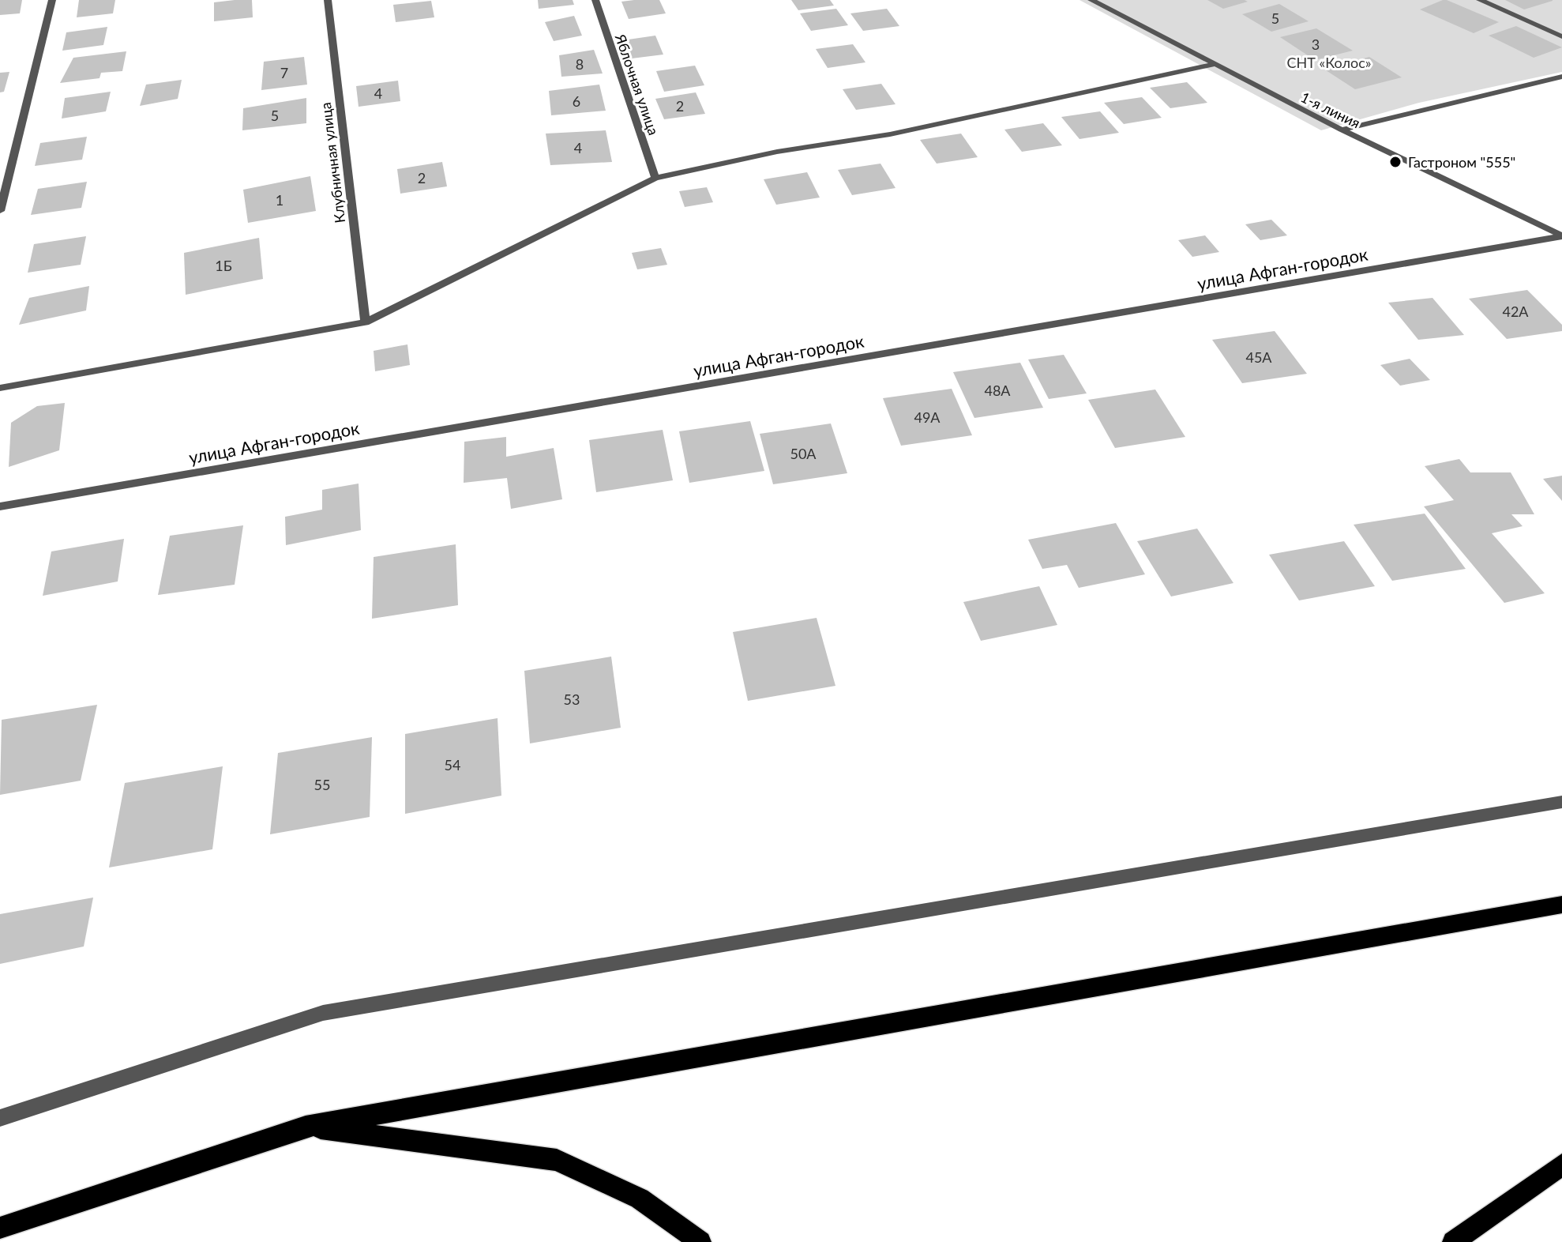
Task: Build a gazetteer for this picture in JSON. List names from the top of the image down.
{
  "streets": {
    "street": [
      "Яблочная улица",
      "1-я линия",
      "Клубничная улица",
      "улица Афган-городок"
    ]
  },
  "crossings": [
    ["1-я линия", "улица Афган-городок"]
  ],
  "parks": ["СНТ «Колос»"],
  "places": ["Гастроном \"555\""],
  "house_numbers": [
    "5",
    "3",
    "8",
    "7",
    "4",
    "6",
    "2",
    "5",
    "4",
    "2",
    "1",
    "1Б",
    "42А",
    "45А",
    "48А",
    "49А",
    "50А",
    "53",
    "54",
    "55"
  ]
}
